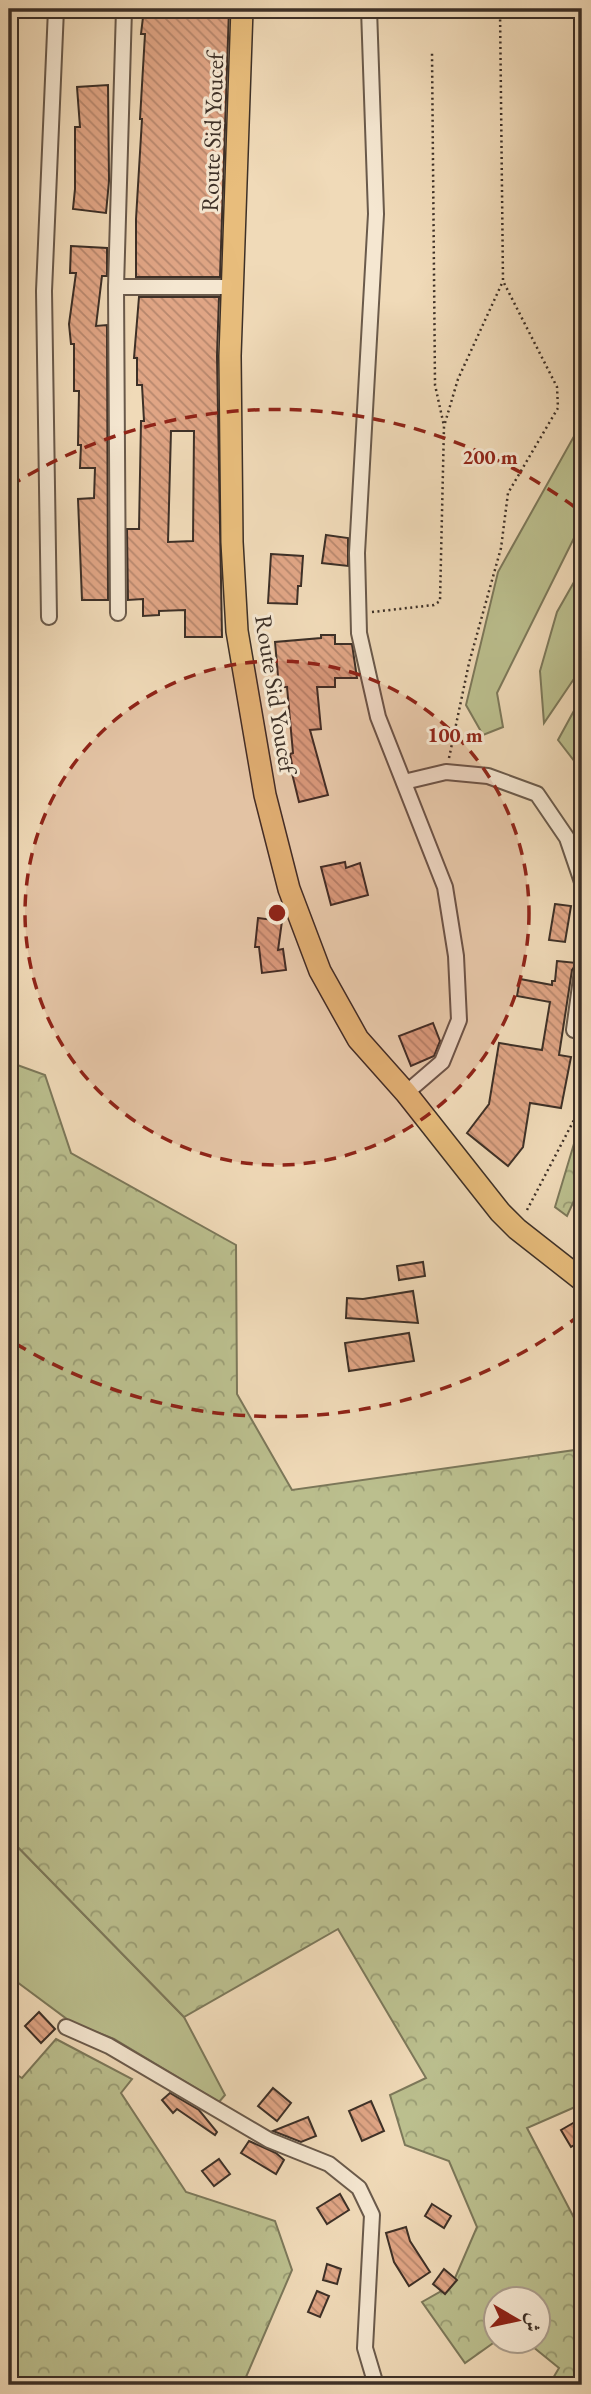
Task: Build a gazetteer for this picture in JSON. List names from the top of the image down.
{
  "streets": {
    "main road": ["Route Sid Youcef"]
  },
  "north": "right",
  "rings": ["200 m", "100 m"]
}
